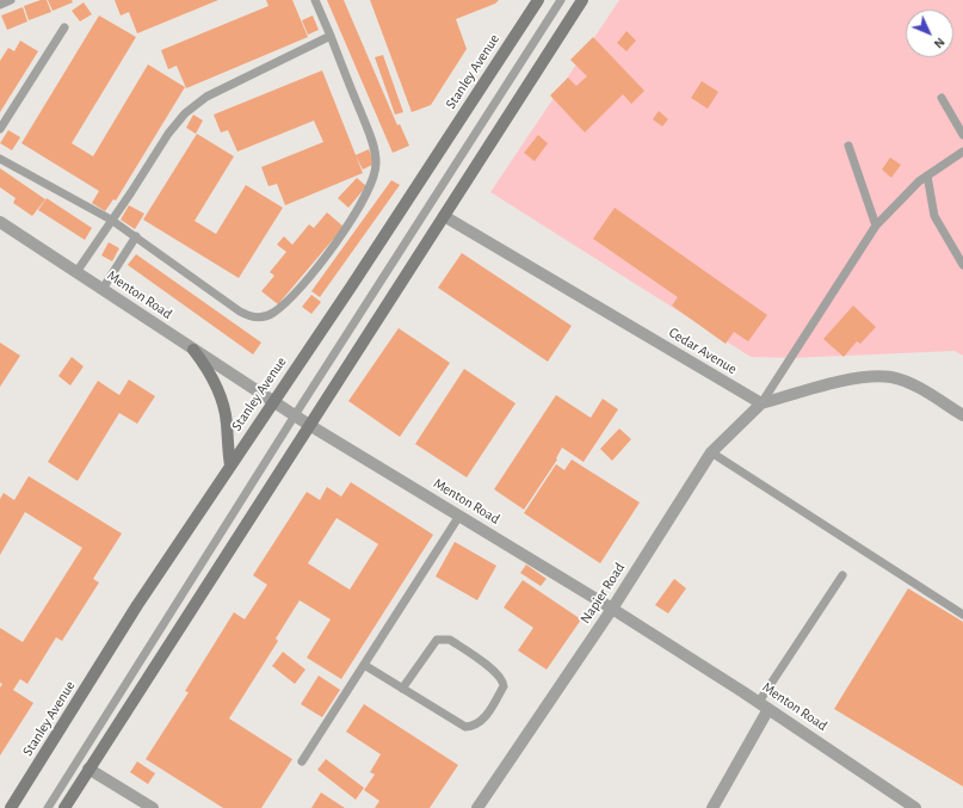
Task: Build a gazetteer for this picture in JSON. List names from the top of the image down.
{
  "streets": {
    "main road": ["Stanley Avenue"],
    "street": ["Menton Road", "Cedar Avenue", "Napier Road"]
  },
  "crossings": [
    ["Stanley Avenue", "Menton Road"],
    ["Menton Road", "Napier Road"],
    ["Cedar Avenue", "Napier Road"]
  ],
  "north": "bottom right"
}
